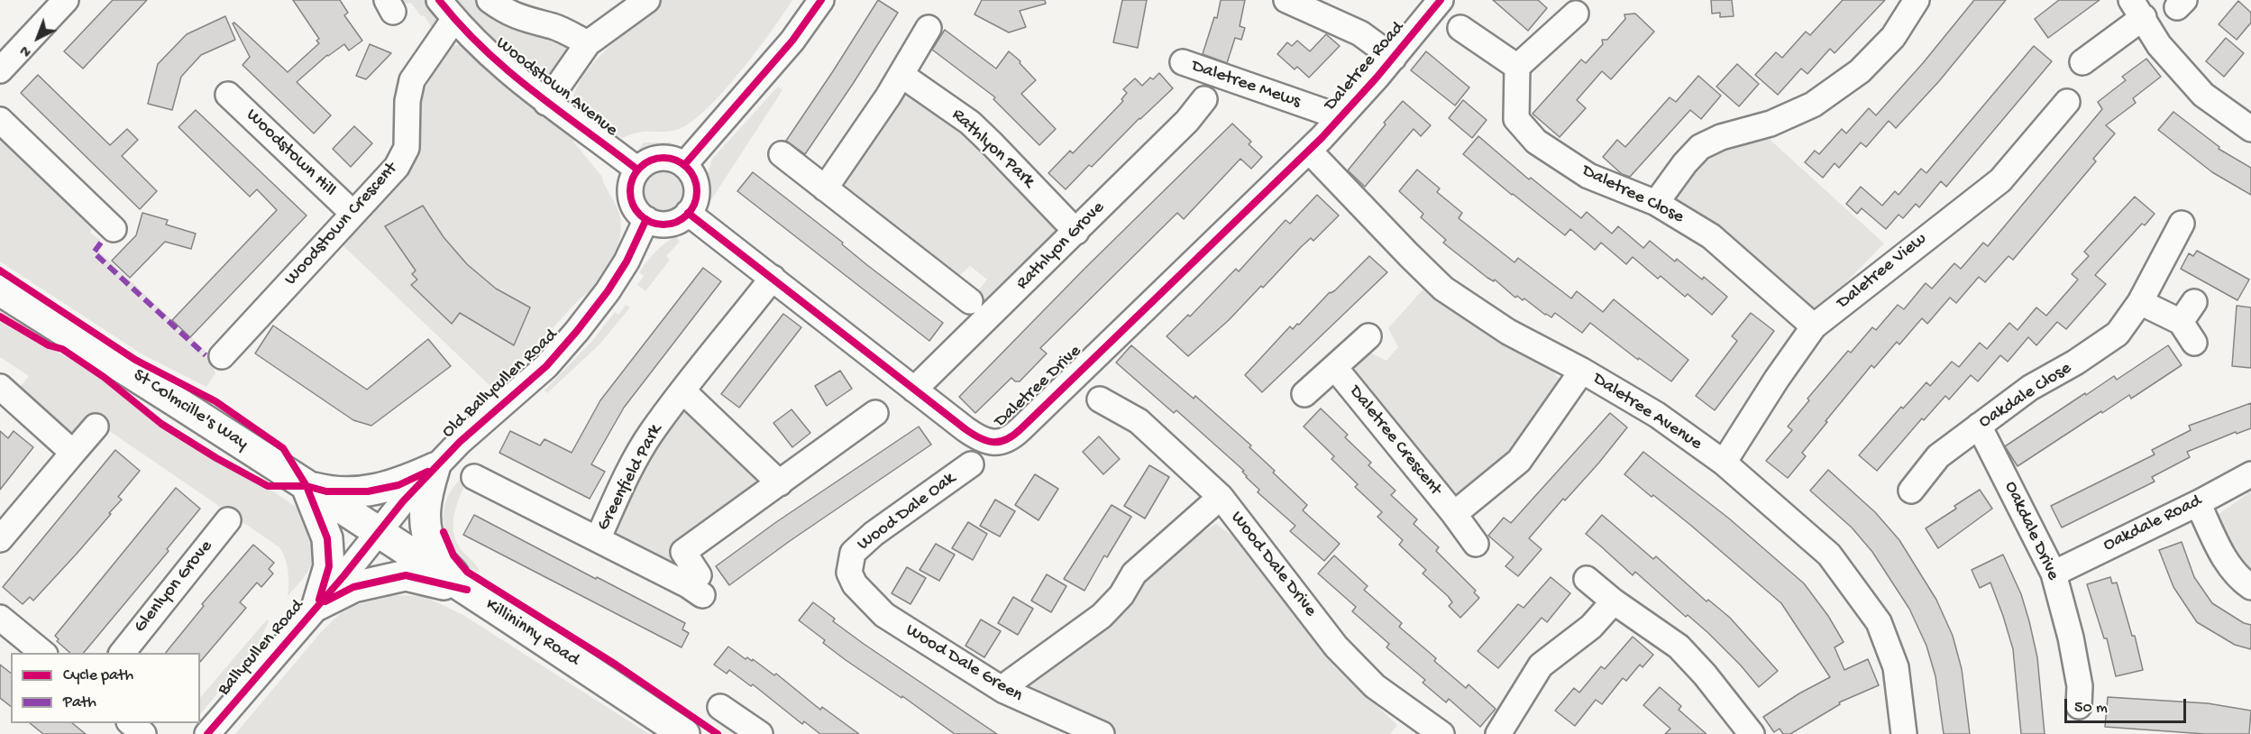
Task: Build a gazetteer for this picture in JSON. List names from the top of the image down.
{
  "streets": {
    "main road": ["St Colmcille's Way", "Killininny Road"],
    "street": [
      "Daletree Road",
      "Daletree Mews",
      "Woodstown Avenue",
      "Rathlyon Park",
      "Woodstown Hill",
      "Daletree Close",
      "Woodstown Crescent",
      "Rathlyon Grove",
      "Daletree View",
      "Old Ballycullen Road",
      "Daletree Drive",
      "Oakdale Close",
      "Daletree Avenue",
      "Daletree Crescent",
      "Greenfield Park",
      "Wood Dale Oak",
      "Oakdale Road",
      "Oakdale Drive",
      "Wood Dale Drive",
      "Glenlyon Grove",
      "Ballycullen Road",
      "Wood Dale Green"
    ]
  },
  "crossings": [
    ["Daletree Road", "Daletree Mews"],
    ["Daletree Road", "Daletree Drive"],
    ["Daletree Road", "Daletree Avenue"],
    ["Woodstown Avenue", "Woodstown Crescent"],
    ["Woodstown Avenue", "Old Ballycullen Road"],
    ["Woodstown Avenue", "Daletree Drive"],
    ["Rathlyon Park", "Rathlyon Grove"],
    ["Woodstown Hill", "Woodstown Crescent"],
    ["Daletree Close", "Daletree View"],
    ["Rathlyon Grove", "Daletree Drive"],
    ["Daletree View", "Daletree Avenue"],
    ["Old Ballycullen Road", "Daletree Drive"],
    ["Old Ballycullen Road", "St Colmcille's Way"],
    ["Old Ballycullen Road", "Killininny Road"],
    ["Old Ballycullen Road", "Ballycullen Road"],
    ["Daletree Drive", "Daletree Avenue"],
    ["Daletree Drive", "Greenfield Park"],
    ["Oakdale Close", "Oakdale Drive"],
    ["St Colmcille's Way", "Killininny Road"],
    ["St Colmcille's Way", "Ballycullen Road"],
    ["Wood Dale Oak", "Wood Dale Green"],
    ["Oakdale Road", "Oakdale Drive"],
    ["Killininny Road", "Ballycullen Road"]
  ],
  "legend": ["Cycle path", "Path"],
  "scale_bar": "50 m",
  "north": "bottom left"
}
